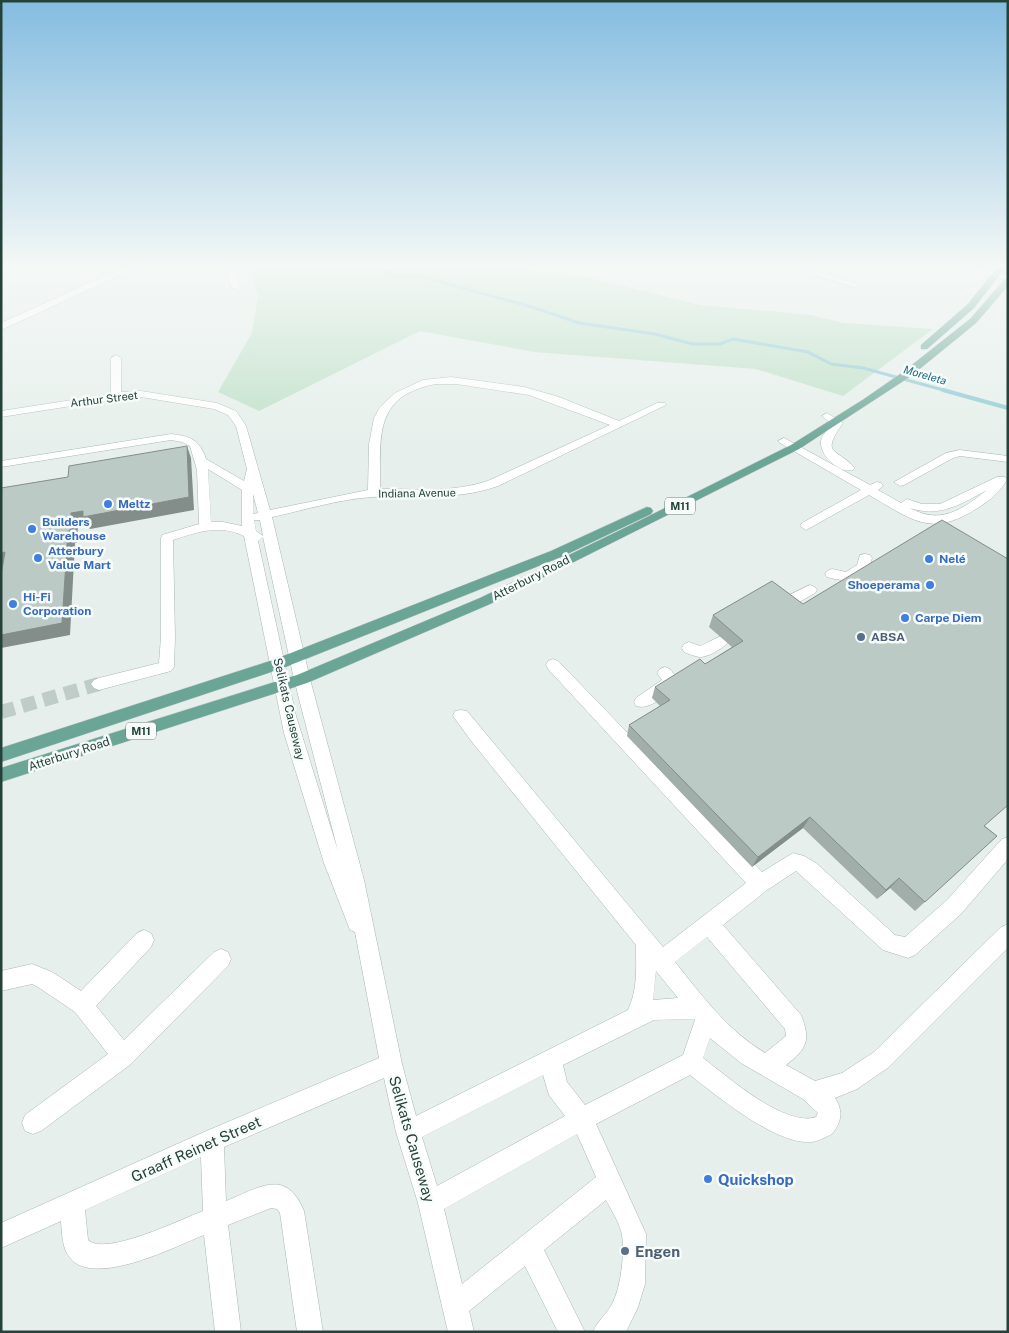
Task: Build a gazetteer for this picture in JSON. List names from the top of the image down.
{
  "streets": {
    "main road": ["M11", "Atterbury Road"],
    "street": [
      "Arthur Street",
      "Indiana Avenue",
      "Selikats Causeway",
      "Graaff Reinet Street"
    ]
  },
  "crossings": [
    ["Arthur Street", "Selikats Causeway"],
    ["Indiana Avenue", "Selikats Causeway"],
    ["Atterbury Road", "Selikats Causeway"],
    ["Selikats Causeway", "Graaff Reinet Street"]
  ],
  "water": ["Moreleta"],
  "places": [
    "Meltz",
    "Builders Warehouse",
    "Atterbury Value Mart",
    "Nelé",
    "Shoeperama",
    "Hi-Fi Corporation",
    "Carpe Diem",
    "ABSA",
    "Quickshop",
    "Engen"
  ]
}
